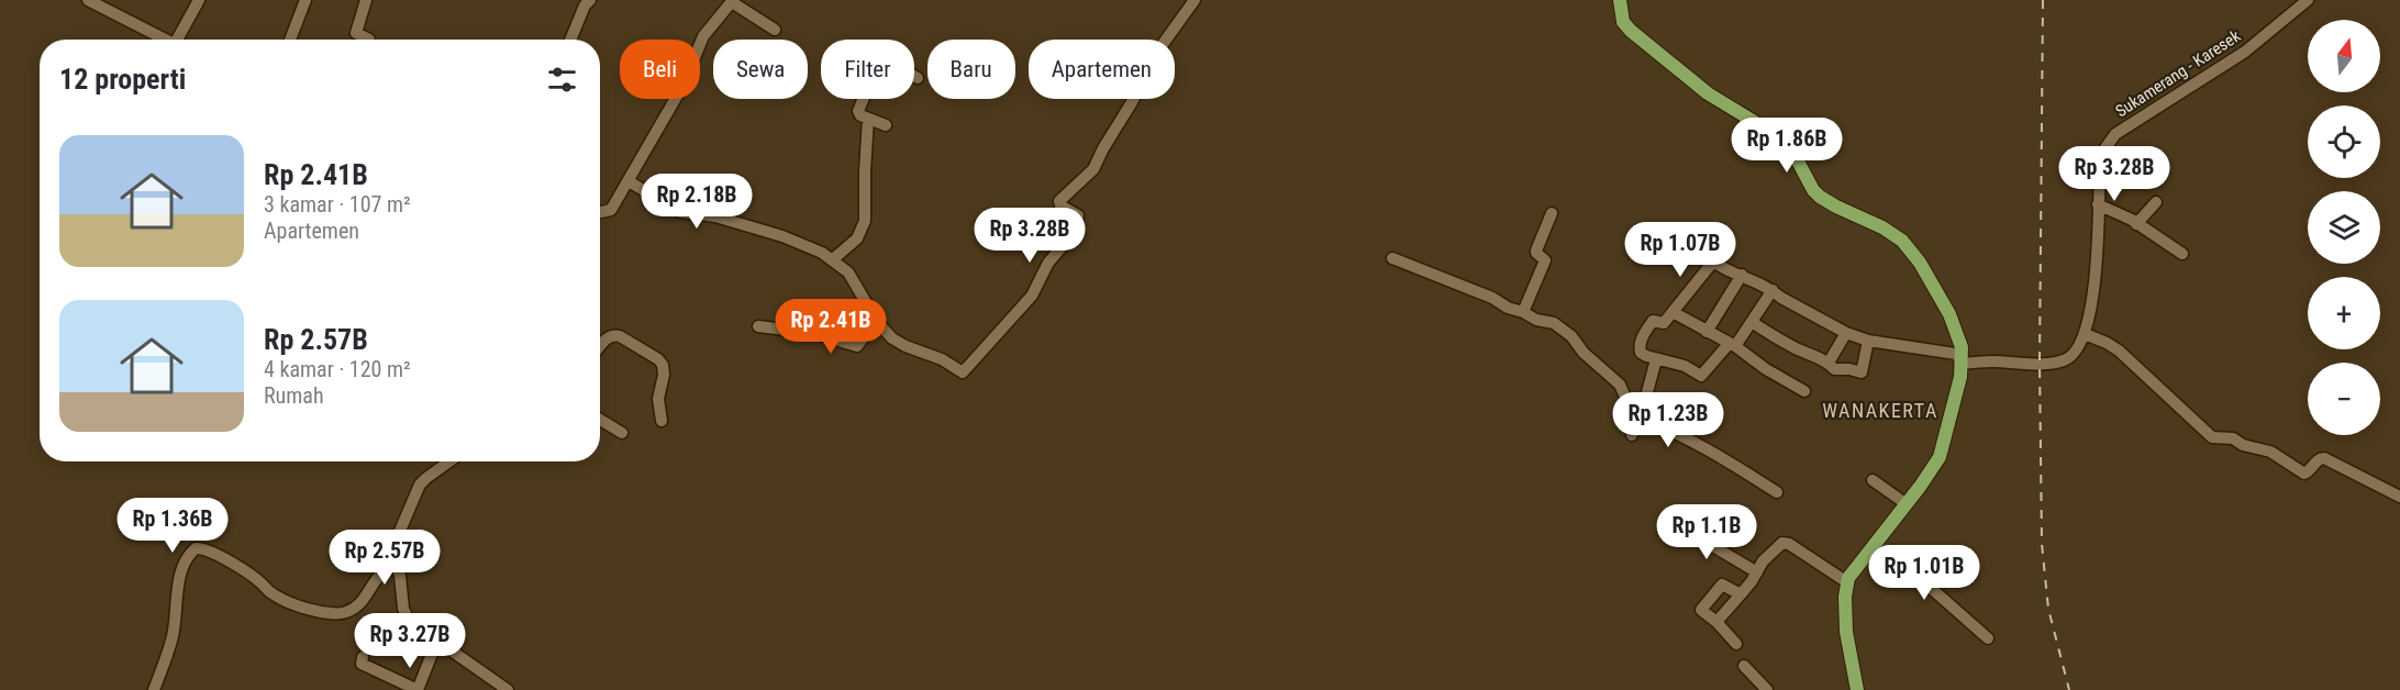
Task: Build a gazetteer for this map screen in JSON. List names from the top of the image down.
{
  "streets": {
    "street": ["Sukamerang - Karesek"]
  },
  "districts": ["WANAKERTA"],
  "north": "top",
  "page": {
    "map_buttons": ["+", "−"],
    "chip": [
      "Beli",
      "Sewa",
      "Filter",
      "Baru",
      "Apartemen"
    ],
    "heading": "12 properti",
    "price": [
      "Rp 1.86B",
      "Rp 3.28B",
      "Rp 2.18B",
      "Rp 3.28B",
      "Rp 1.07B",
      "Rp 2.41B",
      "Rp 1.23B",
      "Rp 1.36B",
      "Rp 1.1B",
      "Rp 2.57B",
      "Rp 1.01B",
      "Rp 3.27B"
    ],
    "list": [
      {
        "name": "Rp 2.41B",
        "note": "3 kamar · 107 m² · Apartemen"
      },
      {
        "name": "Rp 2.57B",
        "note": "4 kamar · 120 m² · Rumah"
      }
    ]
  }
}
